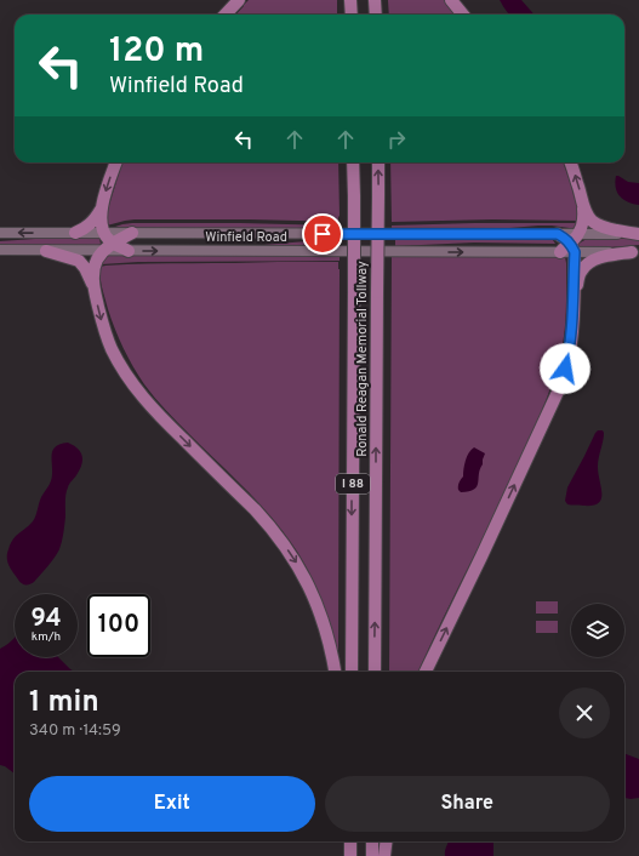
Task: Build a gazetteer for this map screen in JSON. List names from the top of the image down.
{
  "streets": {
    "highway": ["Ronald Reagan Memorial Tollway", "I 88"],
    "main road": ["Winfield Road"]
  },
  "page": {
    "turn": ["120 m", "Winfield Road"],
    "speed": "94 km/h",
    "limit": "100",
    "heading": ["1 min", "340 m · 14:59"],
    "buttons": ["Exit", "Share"]
  }
}
